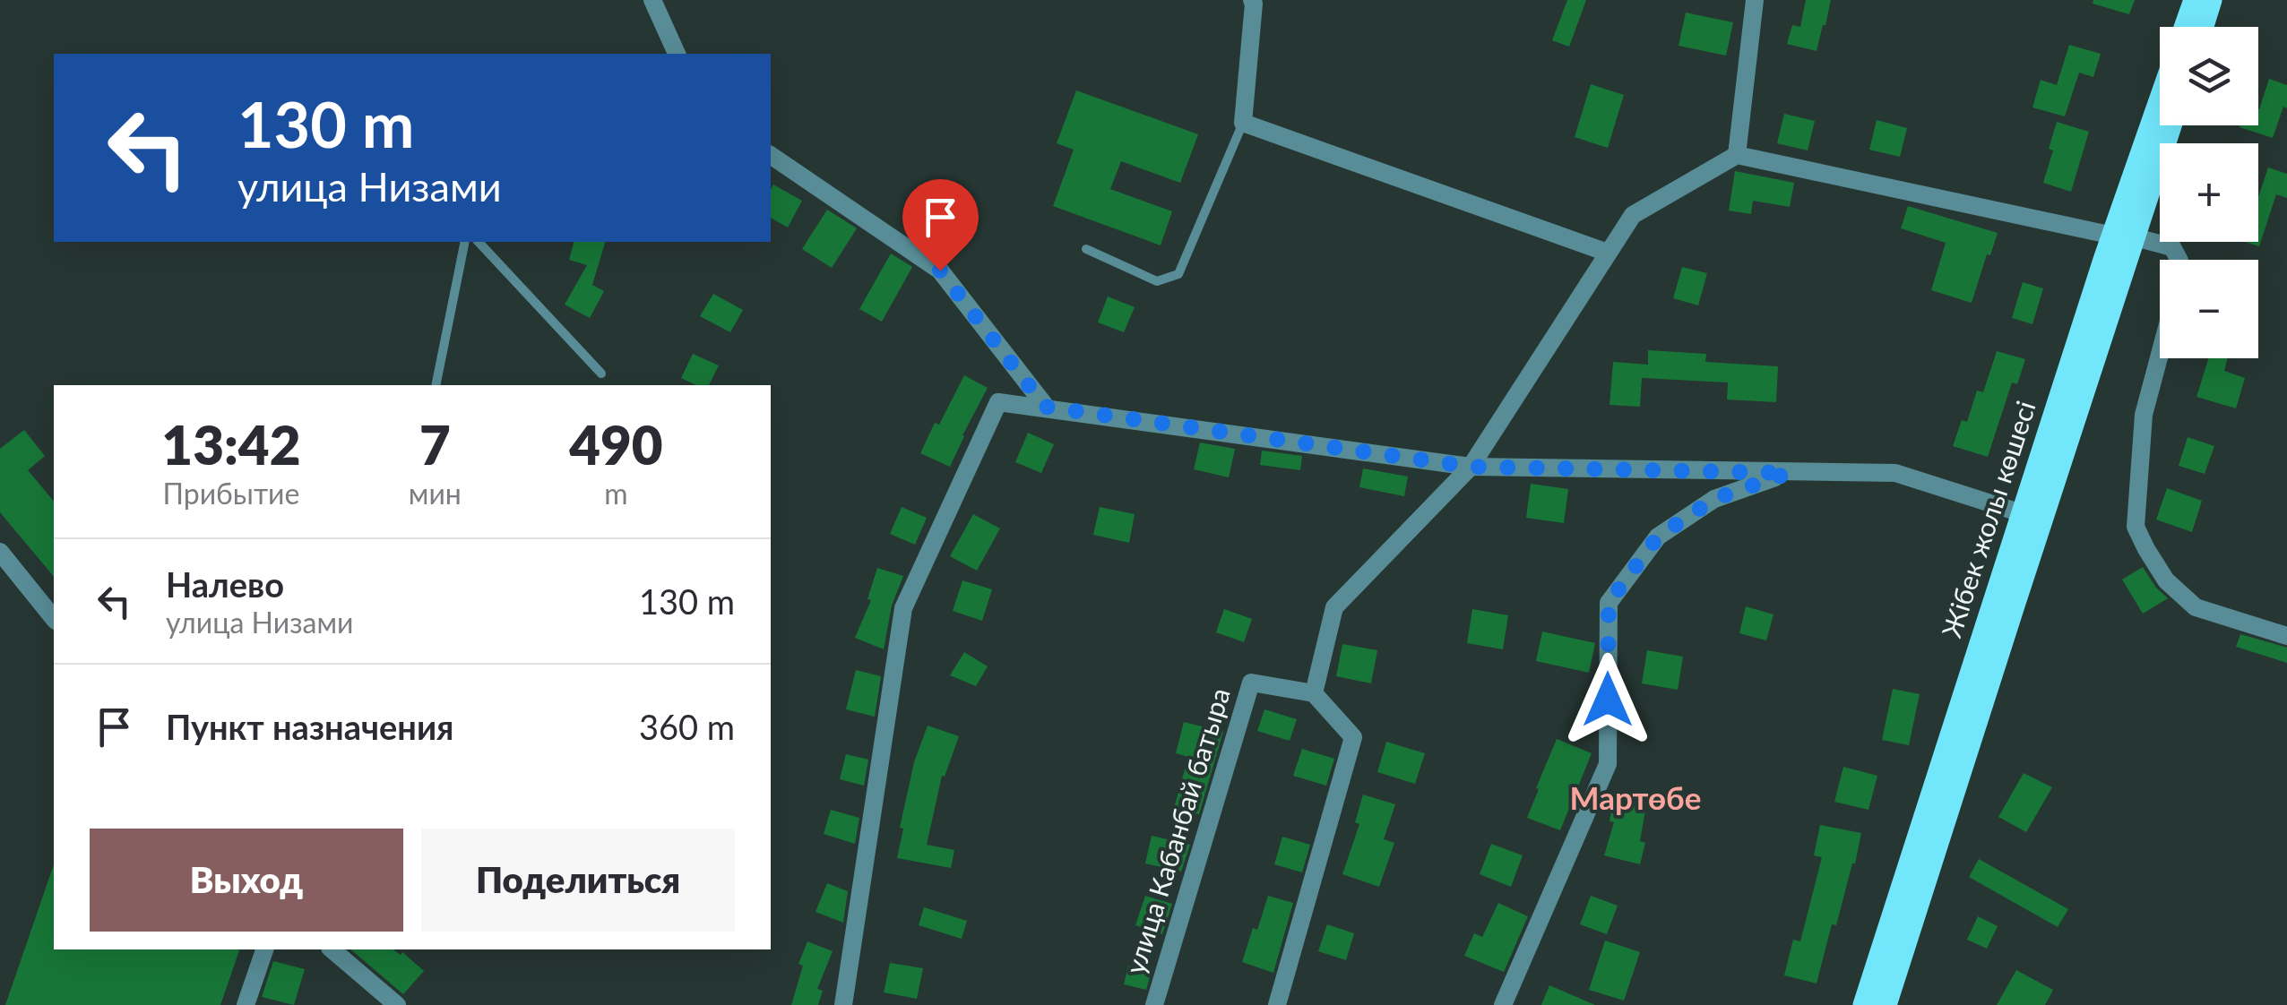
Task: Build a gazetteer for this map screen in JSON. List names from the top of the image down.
{
  "streets": {
    "main road": ["Жібек жолы көшесі"],
    "street": ["улица Кабанбай батыра"]
  },
  "districts": ["Мартөбе"],
  "page": {
    "map_buttons": ["+", "−"],
    "turn": ["130 m", "улица Низами"],
    "eta": [
      "13:42",
      "Прибытие",
      "7",
      "мин",
      "490",
      "m"
    ],
    "list": [
      {
        "name": "Налево",
        "note": "улица Низами",
        "value": "130 m"
      },
      {
        "name": "Пункт назначения",
        "value": "360 m"
      }
    ],
    "buttons": ["Выход", "Поделиться"]
  }
}
